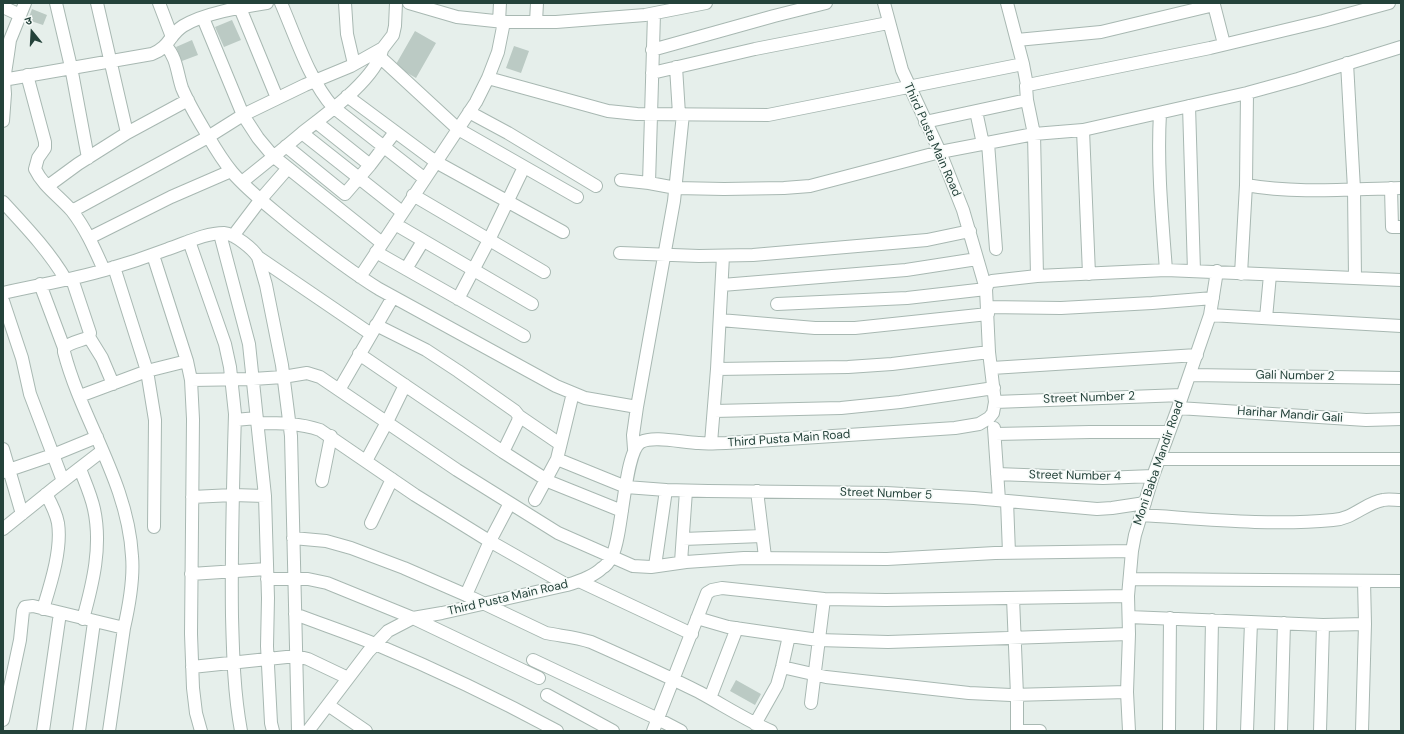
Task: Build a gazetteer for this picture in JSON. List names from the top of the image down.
{
  "streets": {
    "street": [
      "Third Pusta Main Road",
      "Gali Number 2",
      "Street Number 2",
      "Harihar Mandir Gali",
      "Moni Baba Mandir Road",
      "Street Number 4",
      "Street Number 5"
    ]
  },
  "crossings": [
    ["Third Pusta Main Road", "Street Number 2"],
    ["Third Pusta Main Road", "Street Number 5"],
    ["Gali Number 2", "Moni Baba Mandir Road"],
    ["Street Number 2", "Moni Baba Mandir Road"],
    ["Harihar Mandir Gali", "Moni Baba Mandir Road"],
    ["Moni Baba Mandir Road", "Street Number 4"],
    ["Moni Baba Mandir Road", "Street Number 5"]
  ],
  "north": "top"
}
